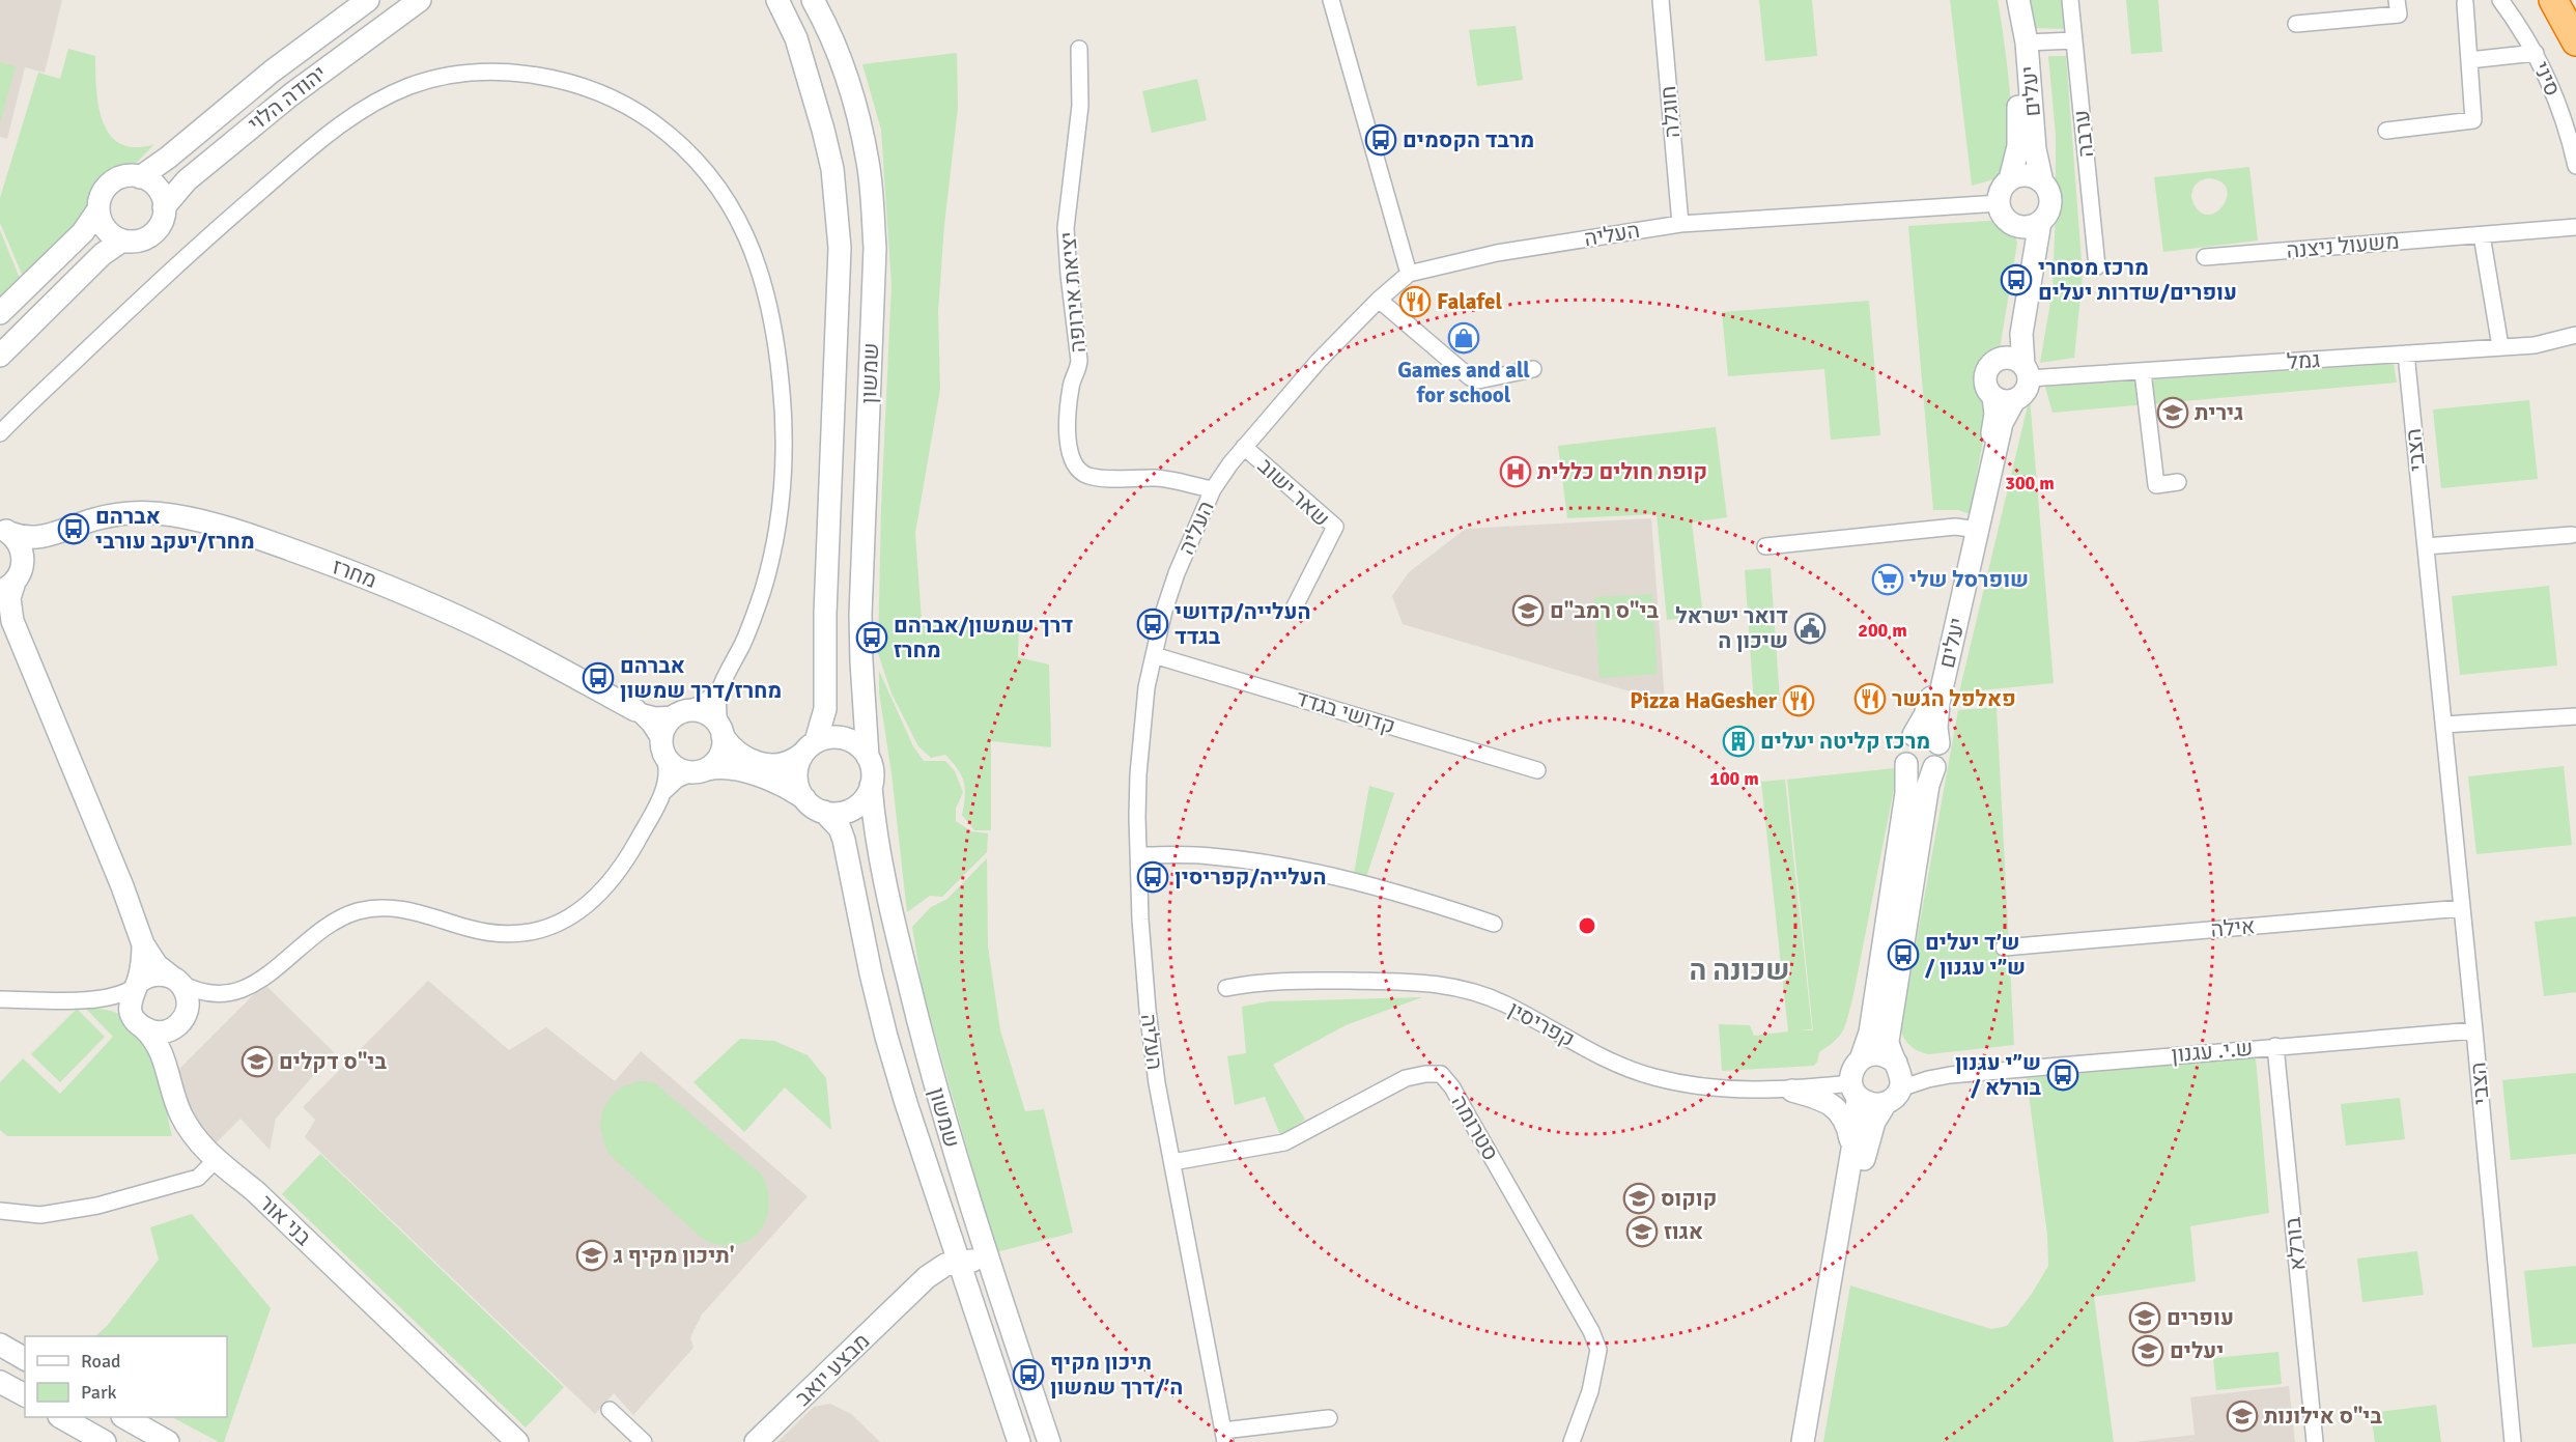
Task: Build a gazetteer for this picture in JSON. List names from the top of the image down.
{
  "streets": {
    "street": [
      "סיני",
      "יעלים",
      "יהודה הלוי",
      "חוגלה",
      "ערבה",
      "העליה",
      "משעול ניצנה",
      "יציאת אירופה",
      "גמל",
      "שמשון",
      "הצבי",
      "שאר ישוב",
      "מחרז",
      "קדושי בגדד",
      "אילה",
      "קפריסין",
      "ש.י. עגנון",
      "סטרומה",
      "בני אור",
      "בורלא",
      "מבצע יואב"
    ]
  },
  "crossings": [
    ["יעלים", "העליה"],
    ["יעלים", "גמל"],
    ["חוגלה", "העליה"],
    ["העליה", "יציאת אירופה"],
    ["העליה", "שאר ישוב"],
    ["העליה", "קדושי בגדד"],
    ["העליה", "סטרומה"],
    ["גמל", "הצבי"],
    ["שמשון", "מבצע יואב"],
    ["הצבי", "אילה"],
    ["הצבי", "ש.י. עגנון"],
    ["קפריסין", "ש.י. עגנון"],
    ["ש.י. עגנון", "בורלא"]
  ],
  "districts": ["שכונה ה"],
  "places": {
    "bus stop": [
      "מרבד הקסמים",
      "מרכז מסחרי עופרים/שדרות יעלים",
      "אברהם מחרז/יעקב עורבי",
      "העלייה/קדושי בגדד",
      "דרך שמשון/אברהם מחרז",
      "אברהם מחרז/דרך שמשון",
      "העלייה/קפריסין",
      "ש׳ד יעלים / ש״י עגנון",
      "ש״י עגנון / בורלא",
      "תיכון מקיף ה׳/דרך שמשון"
    ],
    "restaurant": ["Falafel", "פאלפל הגשר", "Pizza HaGesher"],
    "shop": ["Games and all for school"],
    "school or university": [
      "גירית",
      "בי\"ס רמב\"ם",
      "בי\"ס דקלים",
      "קוקוס",
      "אגוז",
      "תיכון מקיף ג'",
      "עופרים",
      "יעלים",
      "בי\"ס אילונות"
    ],
    "hospital": ["קופת חולים כללית"],
    "supermarket": ["שופרסל שלי"],
    "public building": ["דואר ישראל שיכון ה"],
    "building": ["מרכז קליטה יעלים"]
  },
  "legend": ["Road", "Park"],
  "rings": ["300 m", "200 m", "100 m"]
}
